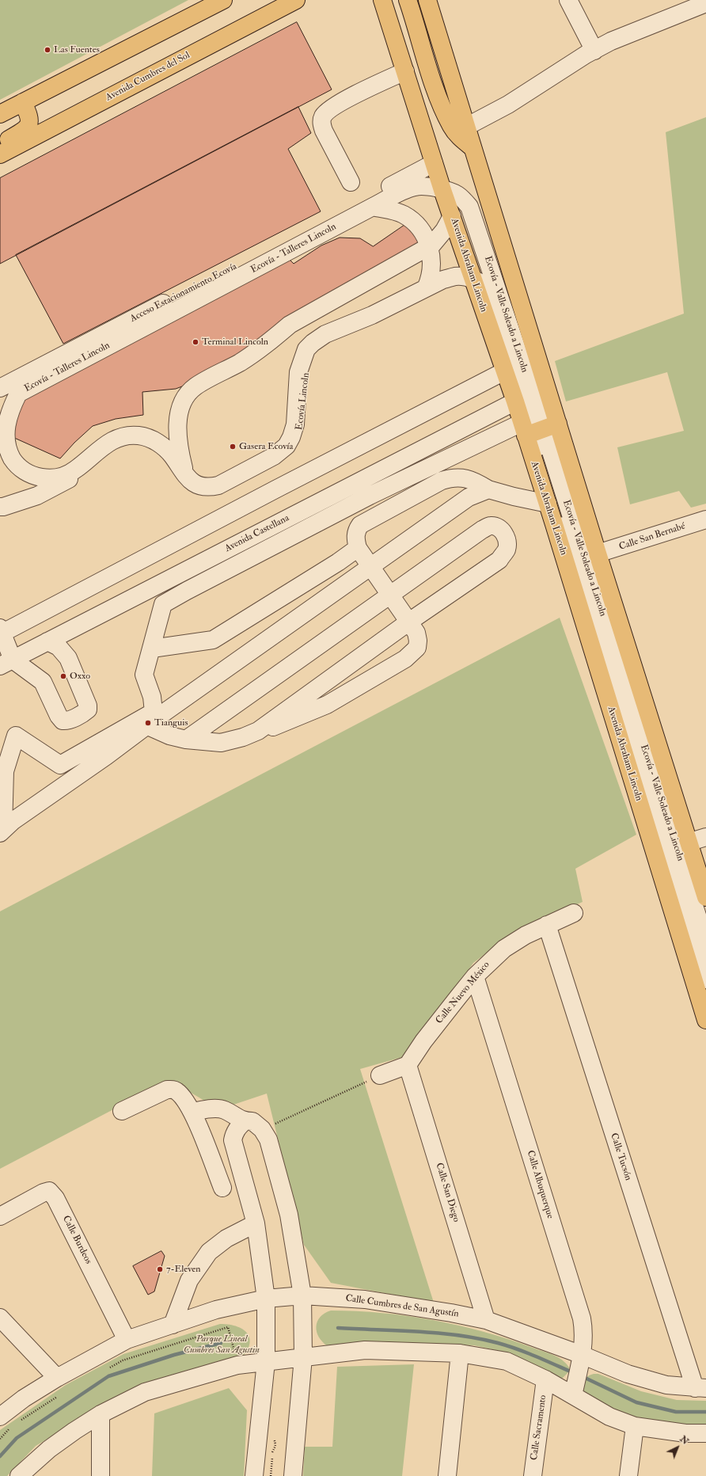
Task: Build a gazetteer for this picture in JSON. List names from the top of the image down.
{
  "streets": {
    "main road": ["Avenida Cumbres del Sol", "Avenida Abraham Lincoln"],
    "street": [
      "Ecovía - Talleres Lincoln",
      "Acceso Estacionamiento Ecovía",
      "Ecovía - Valle Soleado a Lincoln",
      "Ecovía Lincoln",
      "Avenida Castellana",
      "Calle San Bernabé",
      "Calle Nuevo México",
      "Calle Tucsón",
      "Calle Albuquerque",
      "Calle San Diego",
      "Calle Burdeos",
      "Calle Cumbres de San Agustín",
      "Calle Sacramento"
    ]
  },
  "crossings": [
    ["Ecovía - Talleres Lincoln", "Avenida Abraham Lincoln"],
    ["Ecovía - Talleres Lincoln", "Ecovía - Valle Soleado a Lincoln"],
    ["Ecovía - Talleres Lincoln", "Ecovía Lincoln"],
    ["Avenida Abraham Lincoln", "Acceso Estacionamiento Ecovía"],
    ["Avenida Abraham Lincoln", "Ecovía - Valle Soleado a Lincoln"],
    ["Avenida Abraham Lincoln", "Ecovía Lincoln"],
    ["Avenida Abraham Lincoln", "Avenida Castellana"],
    ["Calle Nuevo México", "Calle Tucsón"],
    ["Calle Nuevo México", "Calle Albuquerque"],
    ["Calle Nuevo México", "Calle San Diego"],
    ["Calle Tucsón", "Calle Cumbres de San Agustín"],
    ["Calle Albuquerque", "Calle Cumbres de San Agustín"],
    ["Calle San Diego", "Calle Cumbres de San Agustín"],
    ["Calle Burdeos", "Calle Cumbres de San Agustín"]
  ],
  "parks": ["Parque Lineal Cumbres San Agustin"],
  "places": [
    "Las Fuentes",
    "Terminal Lincoln",
    "Gasera Ecovía",
    "Oxxo",
    "Tianguis",
    "7-Eleven"
  ],
  "north": "top right"
}
